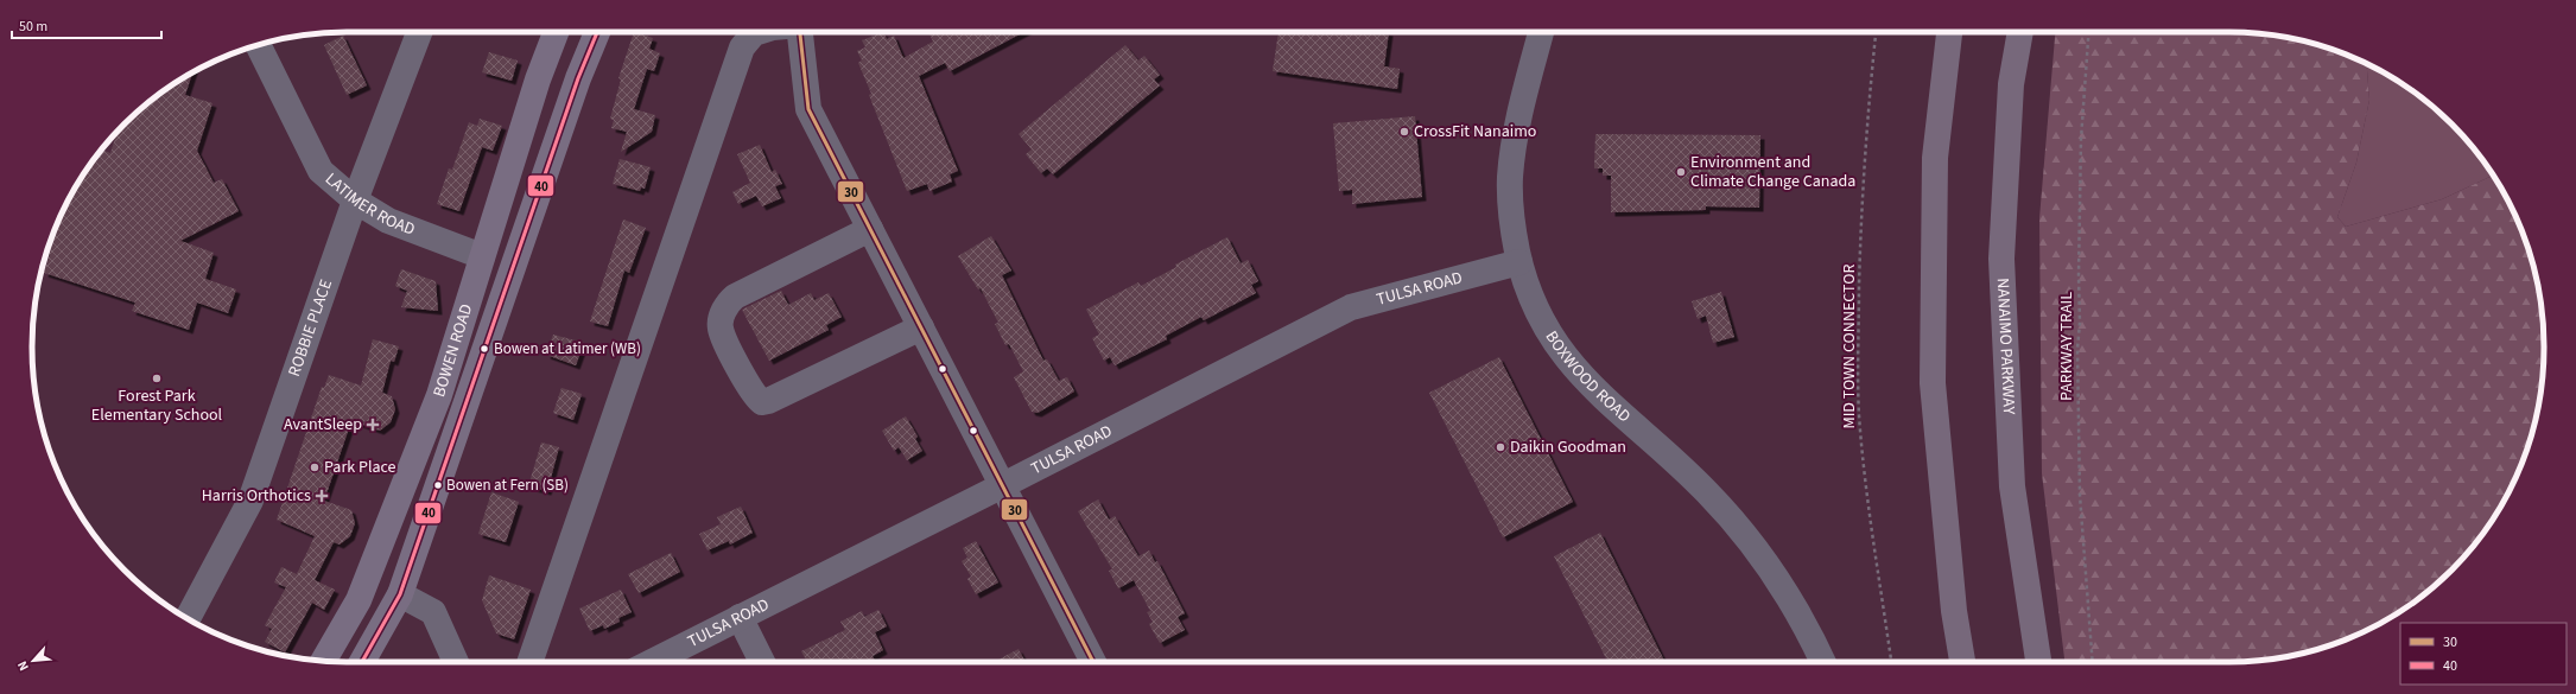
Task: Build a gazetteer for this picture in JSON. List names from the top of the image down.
{
  "streets": {
    "highway": ["NANAIMO PARKWAY"],
    "main road": ["BOWEN ROAD"],
    "street": [
      "LATIMER ROAD",
      "TULSA ROAD",
      "ROBBIE PLACE",
      "BOXWOOD ROAD"
    ],
    "path": ["MID TOWN CONNECTOR", "PARKWAY TRAIL"]
  },
  "crossings": [
    ["LATIMER ROAD", "ROBBIE PLACE"],
    ["LATIMER ROAD", "BOWEN ROAD"],
    ["TULSA ROAD", "BOXWOOD ROAD"]
  ],
  "places": {
    "other": [
      "CrossFit Nanaimo",
      "Environment and Climate Change Canada",
      "Bowen at Latimer (WB)",
      "Forest Park Elementary School",
      "Daikin Goodman",
      "Park Place",
      "Bowen at Fern (SB)"
    ],
    "health": ["AvantSleep", "Harris Orthotics"]
  },
  "lines": ["transit line 30", "transit line 40"],
  "legend": ["30", "40"],
  "scale_bar": "50 m",
  "north": "bottom left"
}
